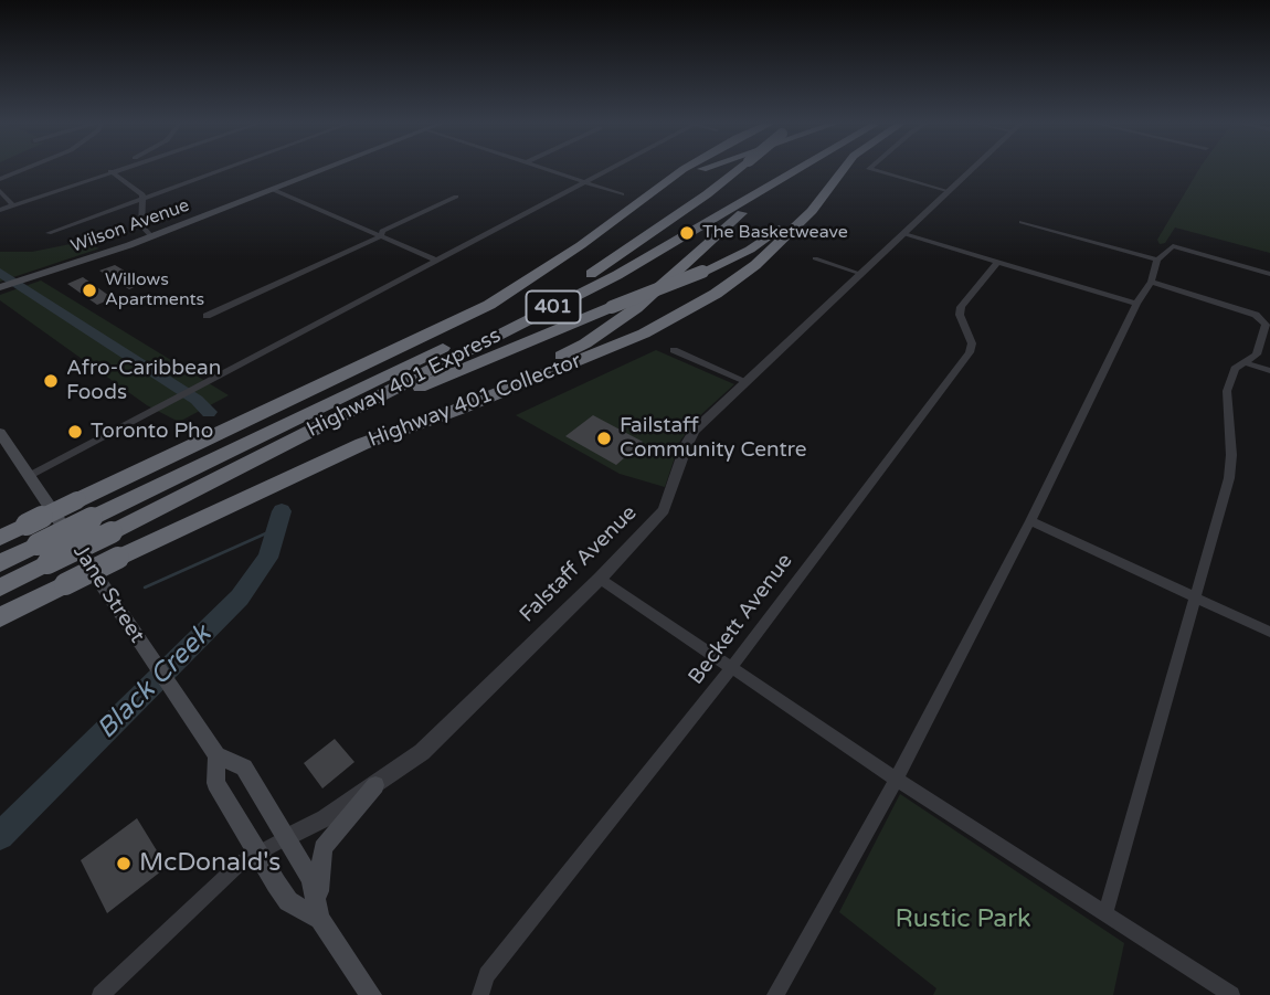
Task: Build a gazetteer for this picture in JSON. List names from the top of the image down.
{
  "streets": {
    "highway": ["401", "Highway 401 Express", "Highway 401 Collector"],
    "main road": ["Wilson Avenue", "Jane Street"],
    "street": ["Falstaff Avenue", "Beckett Avenue"]
  },
  "crossings": [
    ["Falstaff Avenue", "Jane Street"]
  ],
  "water": ["Black Creek"],
  "parks": ["Rustic Park"],
  "places": [
    "The Basketweave",
    "Willows Apartments",
    "Afro-Caribbean Foods",
    "Toronto Pho",
    "Failstaff Community Centre",
    "McDonald's"
  ]
}
